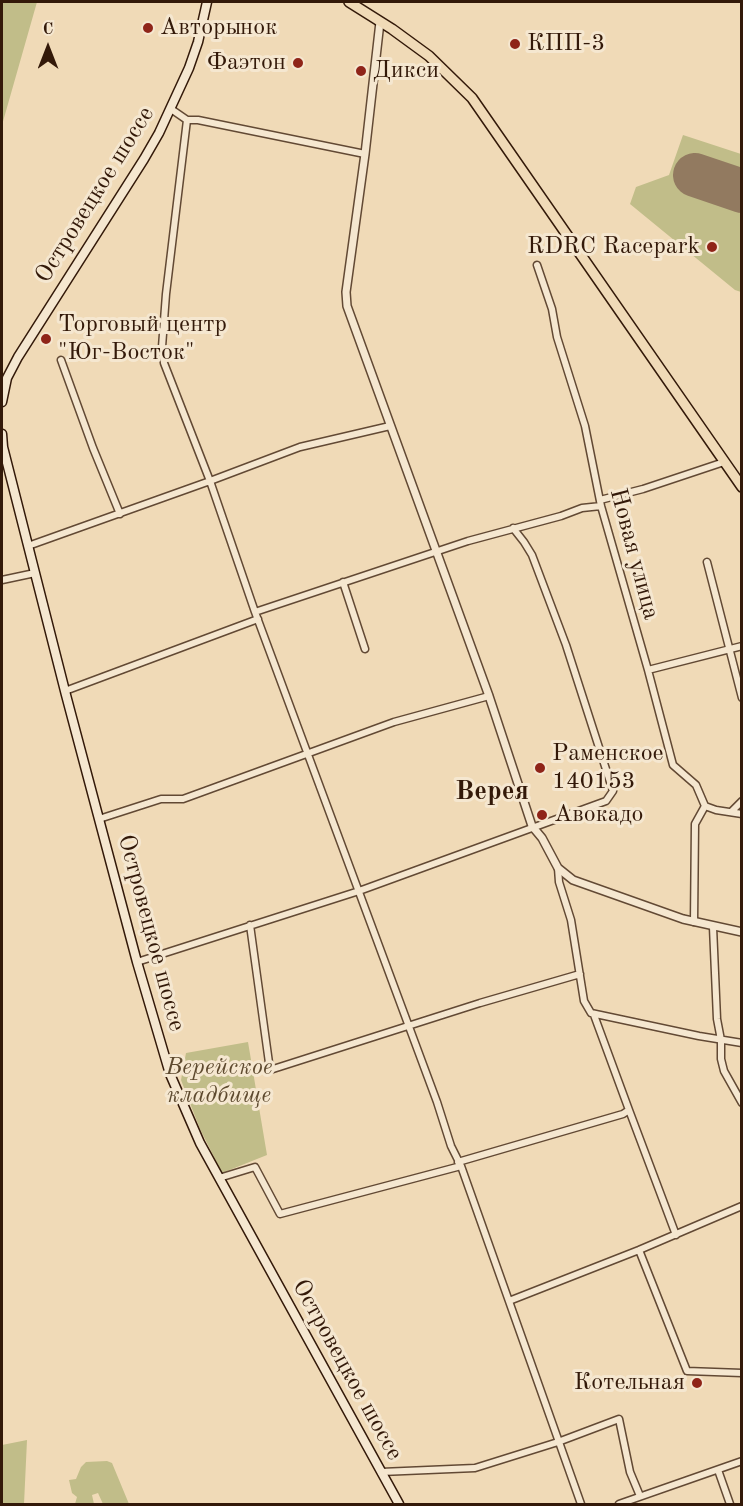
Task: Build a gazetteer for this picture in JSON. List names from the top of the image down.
{
  "streets": {
    "main road": ["Островецкое шоссе"],
    "street": ["Новая улица"]
  },
  "districts": ["Верея"],
  "parks": ["Верейское кладбище"],
  "places": [
    "Авторынок",
    "КПП-3",
    "Фаэтон",
    "Дикси",
    "RDRC Racepark",
    "Торговый центр \"Юг-Восток\"",
    "Раменское 140153",
    "Авокадо",
    "Котельная"
  ],
  "north": "top"
}
